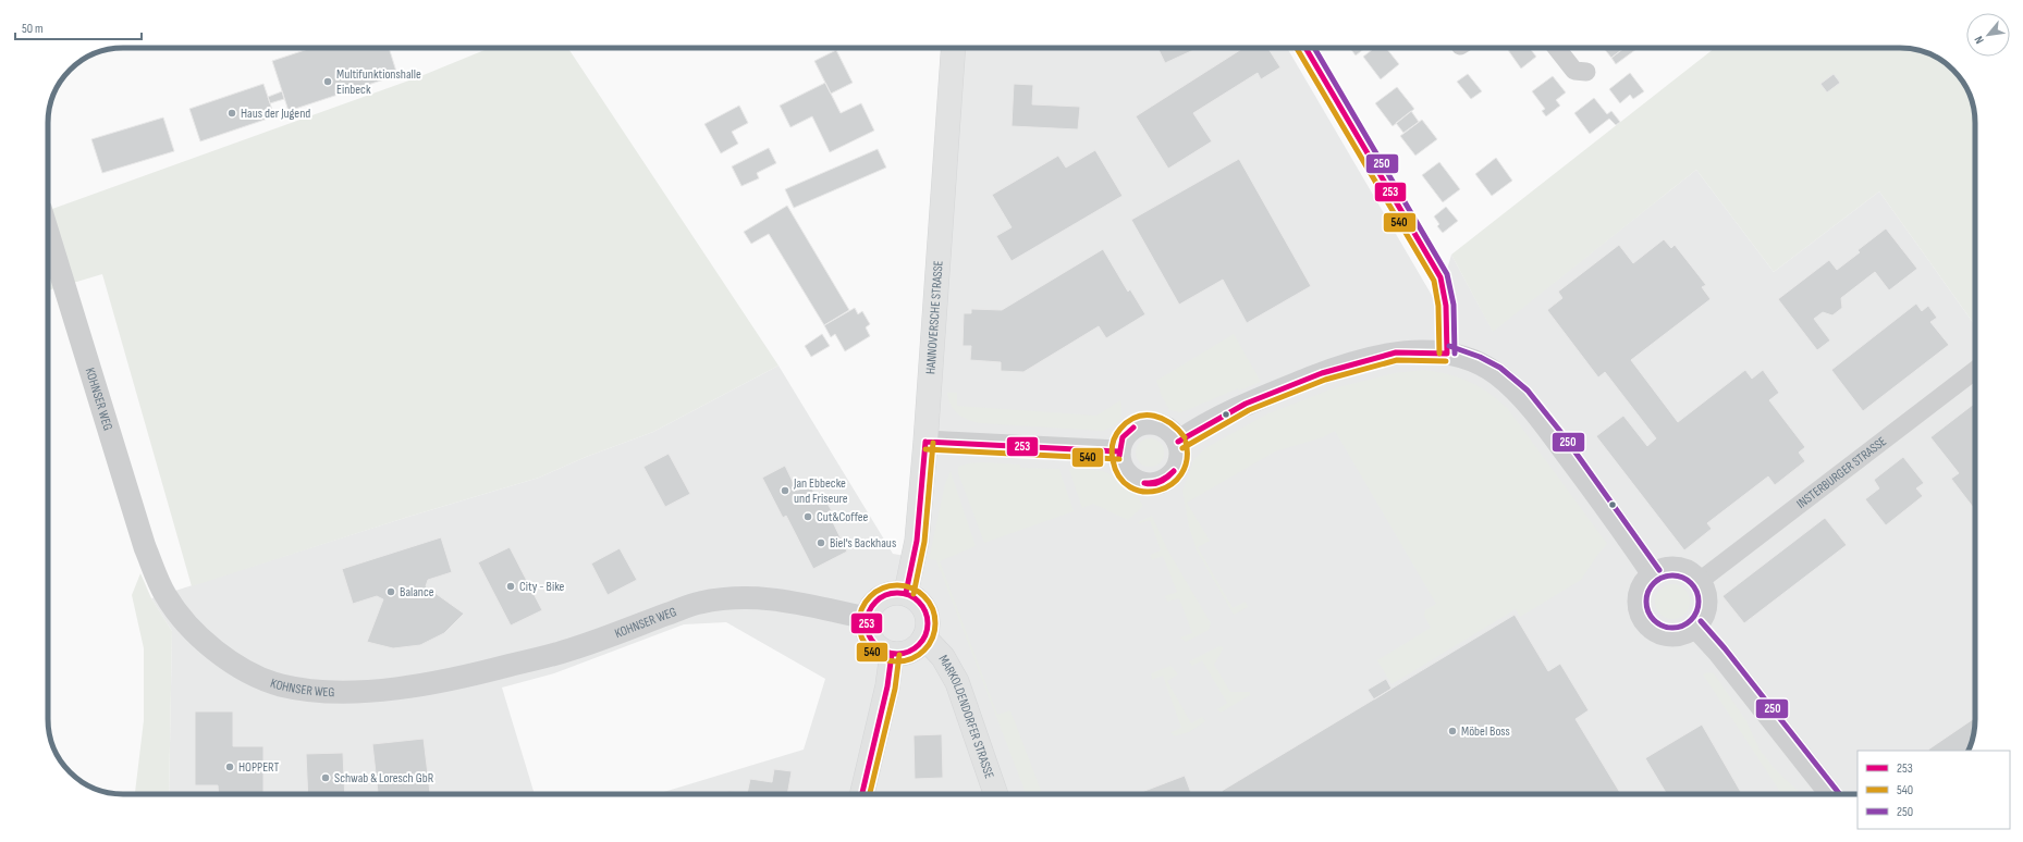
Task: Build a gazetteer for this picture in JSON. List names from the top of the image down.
{
  "streets": {
    "main road": ["HANNOVERSCHE STRASSE", "MARKOLDENDORFER STRASSE"],
    "street": ["KOHNSER WEG", "INSTERBURGER STRASSE"]
  },
  "crossings": [
    ["HANNOVERSCHE STRASSE", "KOHNSER WEG"],
    ["HANNOVERSCHE STRASSE", "MARKOLDENDORFER STRASSE"],
    ["KOHNSER WEG", "MARKOLDENDORFER STRASSE"]
  ],
  "places": [
    "Multifunktionshalle Einbeck",
    "Haus der Jugend",
    "Jan Ebbecke und Friseure",
    "Cut&Coffee",
    "Biel's Backhaus",
    "City - Bike",
    "Balance",
    "Möbel Boss",
    "HOPPERT",
    "Schwab & Loresch GbR"
  ],
  "lines": ["transit line 253", "transit line 540", "transit line 250"],
  "legend": ["253", "540", "250"],
  "scale_bar": "50 m",
  "north": "bottom left"
}
